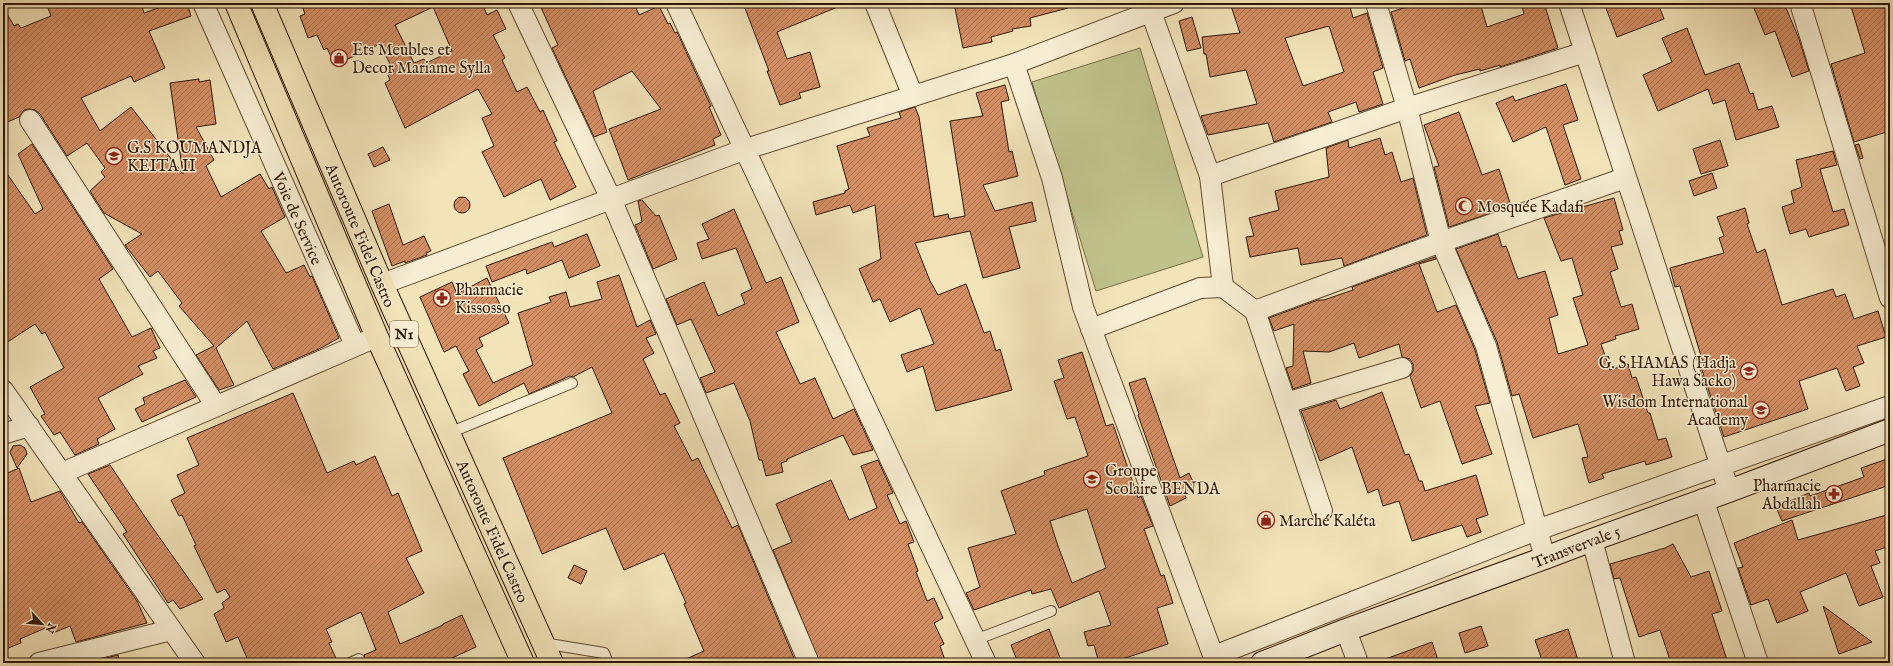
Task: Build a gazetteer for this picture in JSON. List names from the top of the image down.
{
  "streets": {
    "highway": ["Autoroute Fidel Castro", "N1"],
    "main road": ["Transvervale 5"],
    "street": ["Voie de Service"]
  },
  "places": {
    "shop": ["Ets Meubles et Decor Mariame Sylla", "Marché Kaléta"],
    "school or university": [
      "G.S KOUMANDJA KEITA II",
      "G. S HAMAS (Hadja Hawa Sacko)",
      "Wisdom International Academy",
      "Groupe Scolaire BENDA"
    ],
    "mosque": ["Mosquée Kadafi"],
    "pharmacy": ["Pharmacie Kissosso", "Pharmacie Abdallah"]
  },
  "north": "bottom right"
}
